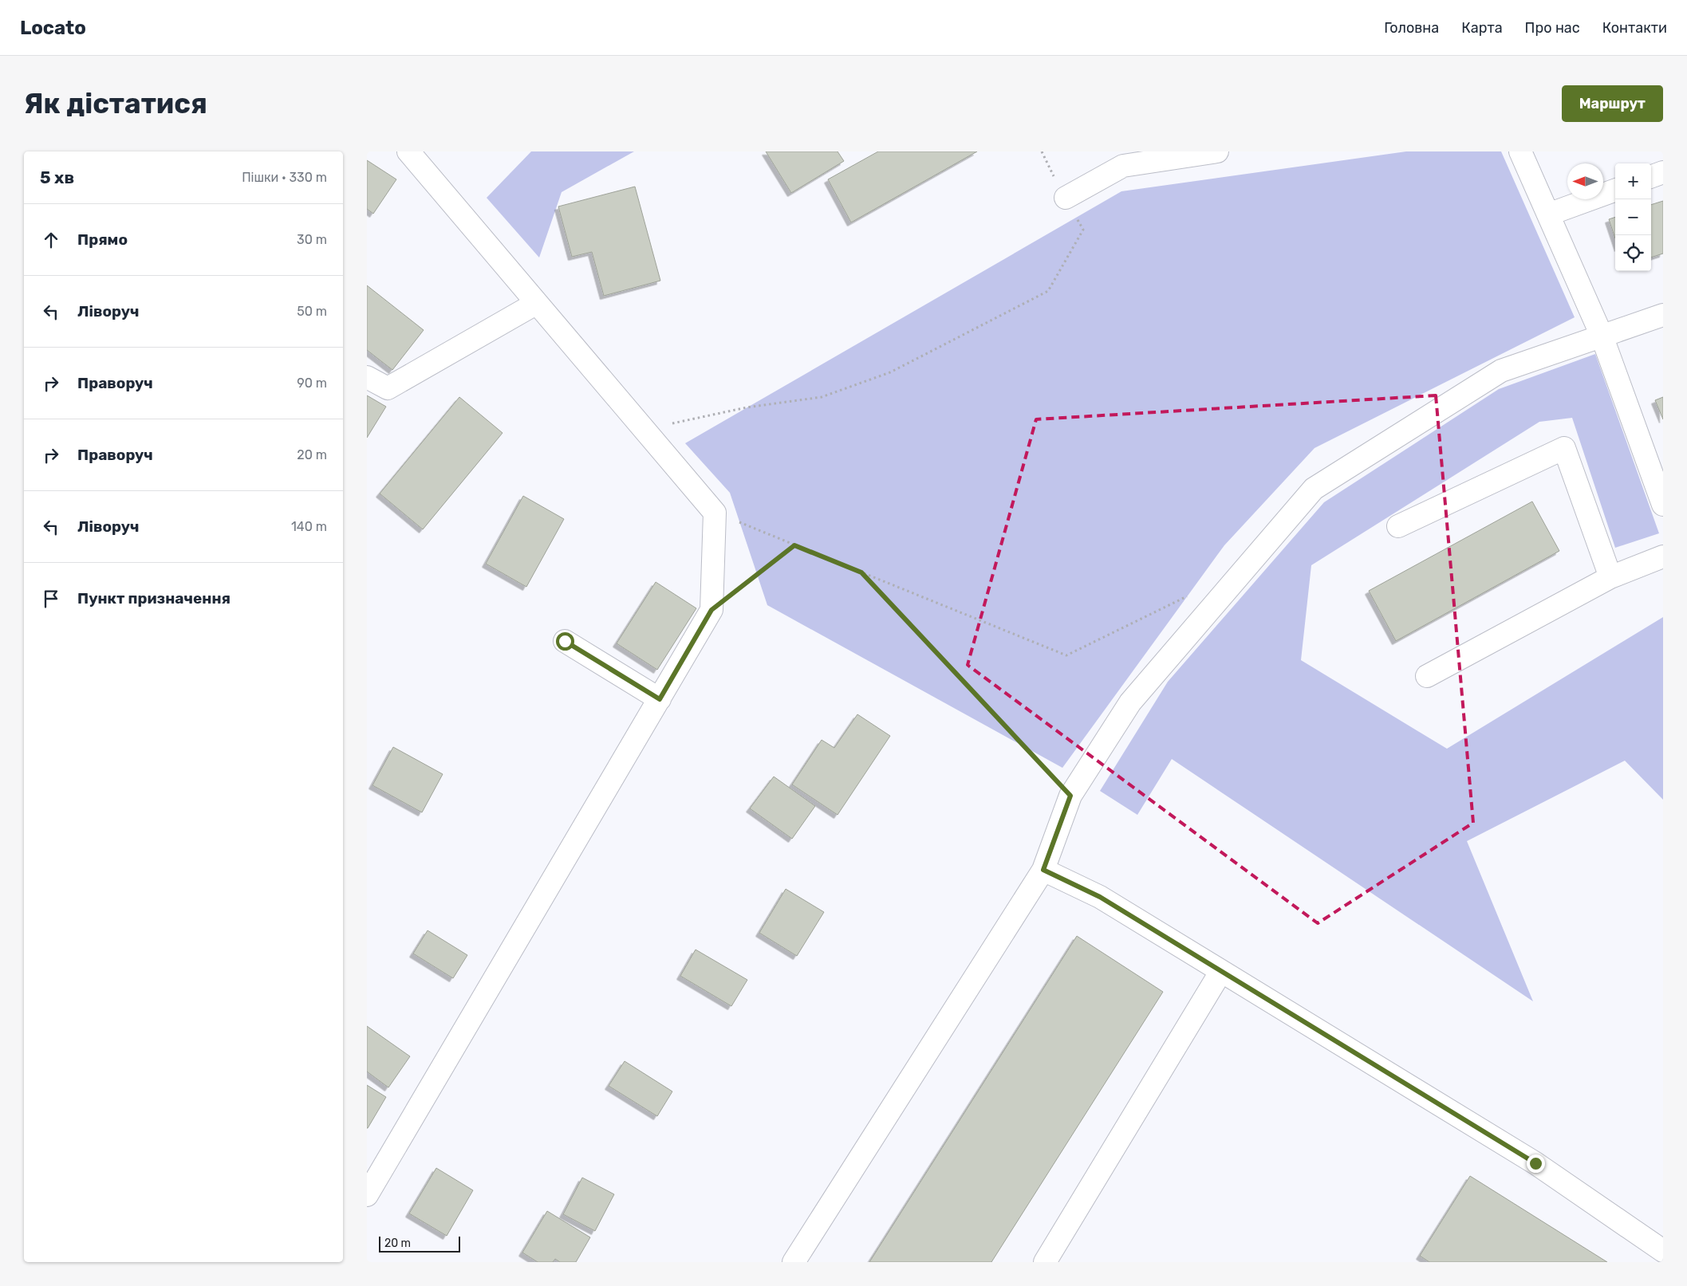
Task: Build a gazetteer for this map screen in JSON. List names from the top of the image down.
{
  "scale_bar": "20 m",
  "north": "left",
  "page": {
    "header": "Locato",
    "nav": [
      "Головна",
      "Карта",
      "Про нас",
      "Контакти"
    ],
    "buttons": "Маршрут",
    "title": "Як дістатися",
    "heading": ["5 хв", "Пішки · 330 m"],
    "map_buttons": ["+", "−"],
    "list": [
      ["Прямо", "30 m"],
      ["Ліворуч", "50 m"],
      ["Праворуч", "90 m"],
      ["Праворуч", "20 m"],
      ["Ліворуч", "140 m"],
      "Пункт призначення"
    ],
    "scale": "20 m"
  }
}
